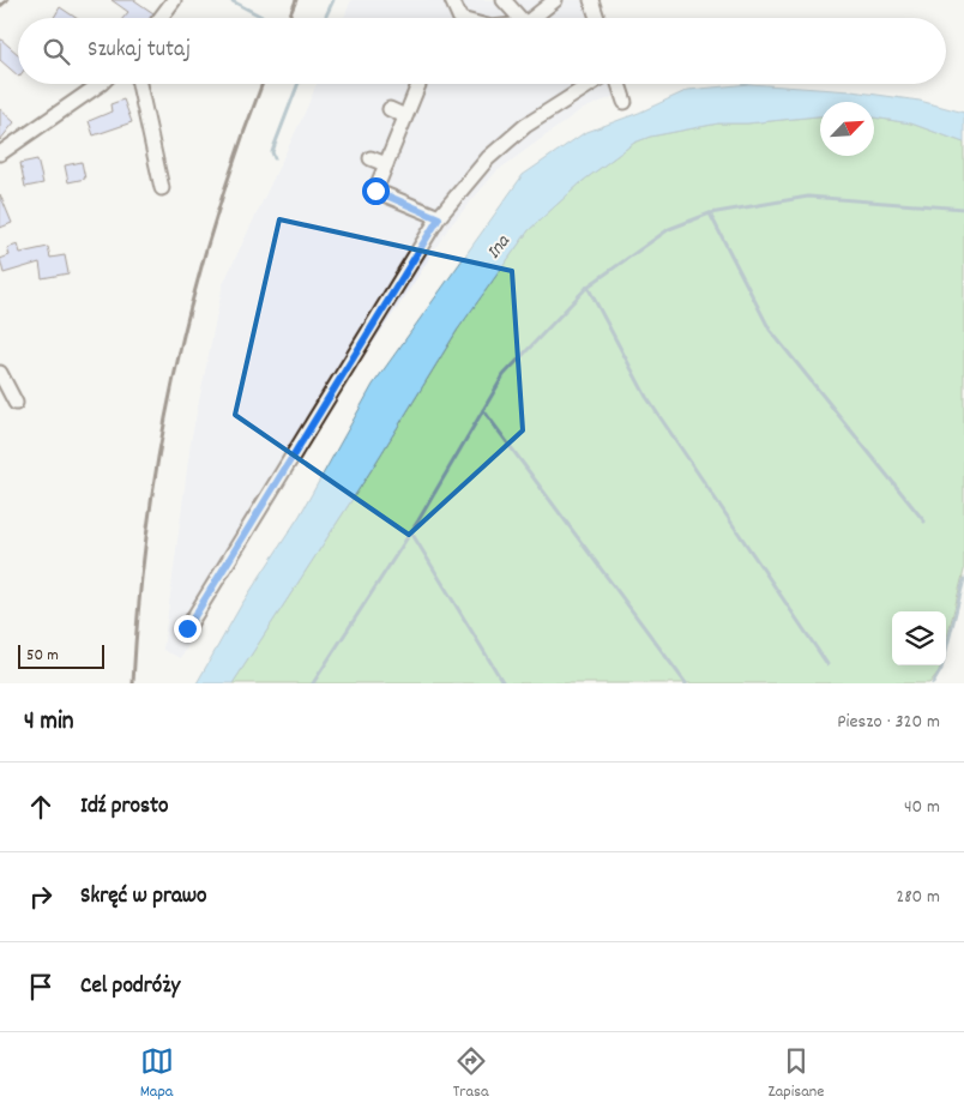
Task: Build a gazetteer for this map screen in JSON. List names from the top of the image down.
{
  "water": ["Ina"],
  "scale_bar": "50 m",
  "north": "top right",
  "page": {
    "search": "Szukaj tutaj",
    "scale": "50 m",
    "heading": ["4 min", "Pieszo · 320 m"],
    "list": [
      ["Idź prosto", "40 m"],
      ["Skręć w prawo", "280 m"],
      "Cel podróży"
    ],
    "nav": ["Mapa", "Trasa", "Zapisane"]
  }
}
